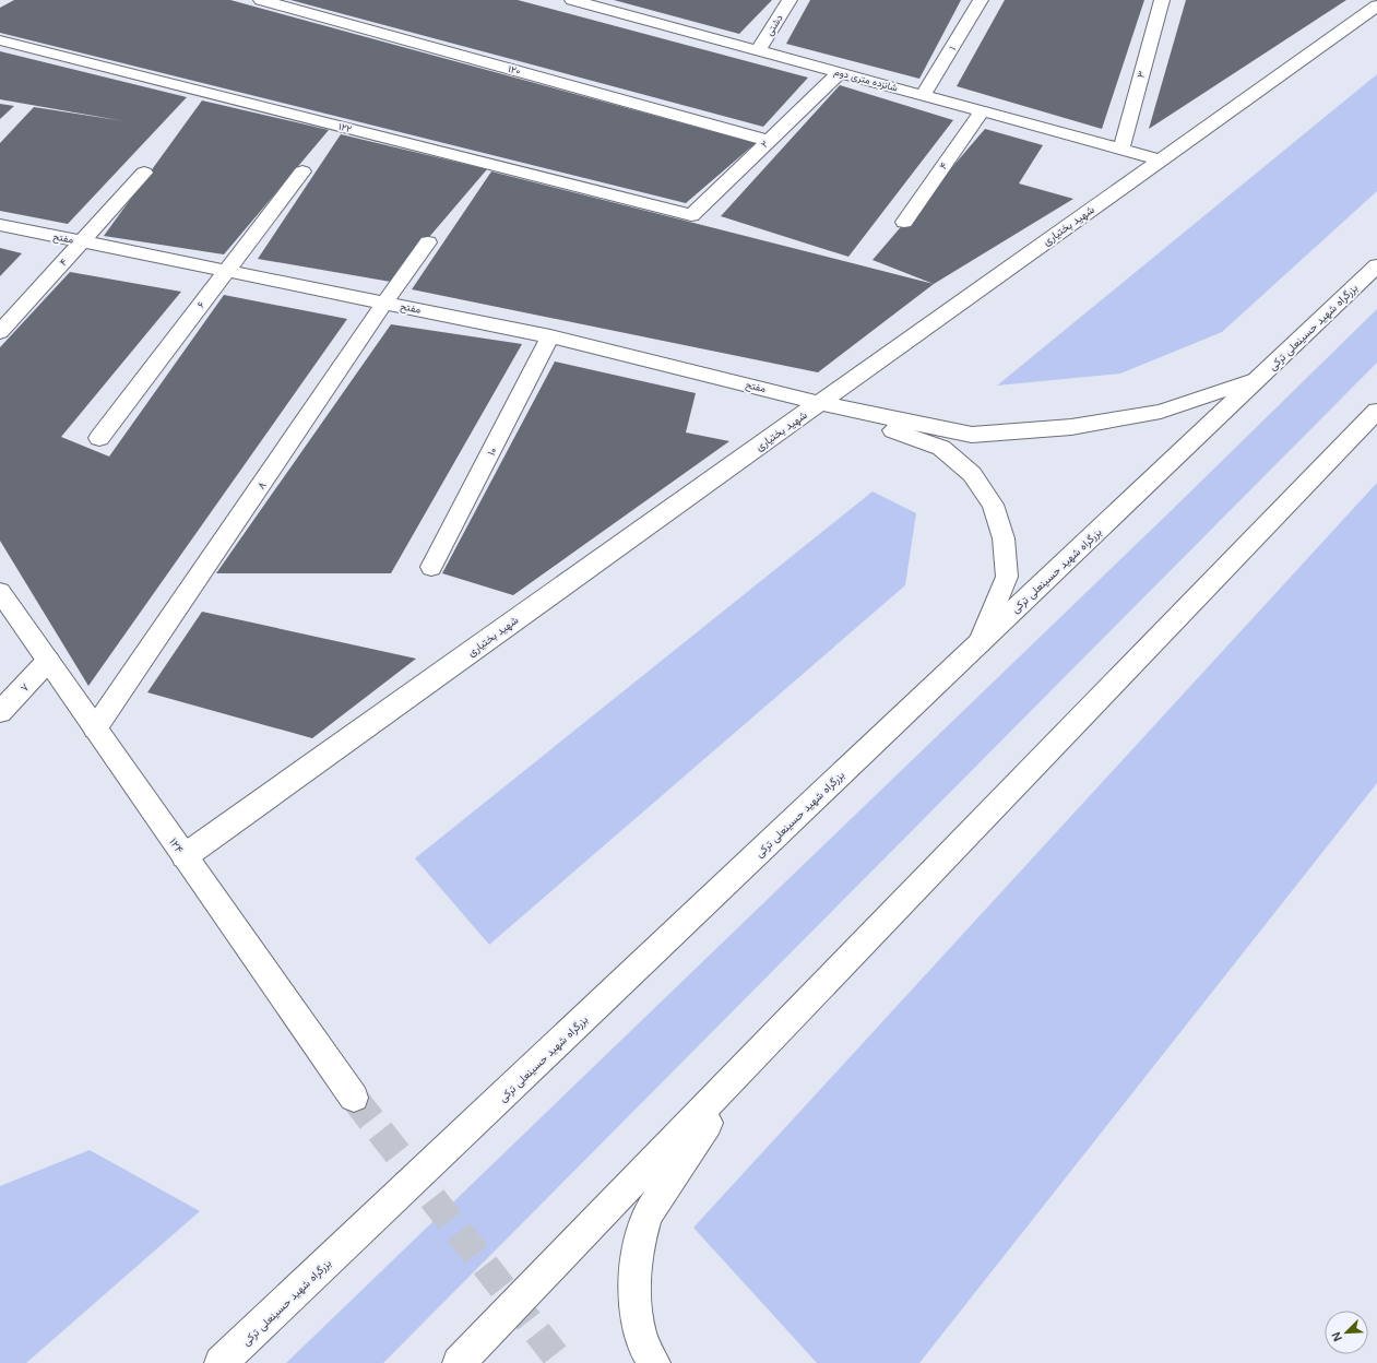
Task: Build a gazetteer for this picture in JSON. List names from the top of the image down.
{
  "streets": {
    "main road": [
      "دشتی",
      "۱",
      "۱۲۰",
      "۳",
      "شانزده متری دوم",
      "۱۲۲",
      "۲",
      "۴",
      "شهید بختیاری",
      "مفتح",
      "۶",
      "بزرگراه شهید حسینعلی ترکی",
      "۱۰",
      "۸",
      "۷",
      "۱۲۴"
    ]
  },
  "crossings": [
    ["دشتی", "شانزده متری دوم"],
    ["۱", "شانزده متری دوم"],
    ["۱۲۰", "۲"],
    ["۳", "شانزده متری دوم"],
    ["شانزده متری دوم", "۲"],
    ["شانزده متری دوم", "۴"],
    ["شانزده متری دوم", "شهید بختیاری"],
    ["۱۲۲", "۲"],
    ["۴", "مفتح"],
    ["شهید بختیاری", "مفتح"],
    ["شهید بختیاری", "۱۲۴"],
    ["مفتح", "۶"],
    ["مفتح", "۱۰"],
    ["مفتح", "۸"],
    ["۸", "۱۲۴"],
    ["۷", "۱۲۴"]
  ],
  "north": "bottom left"
}
